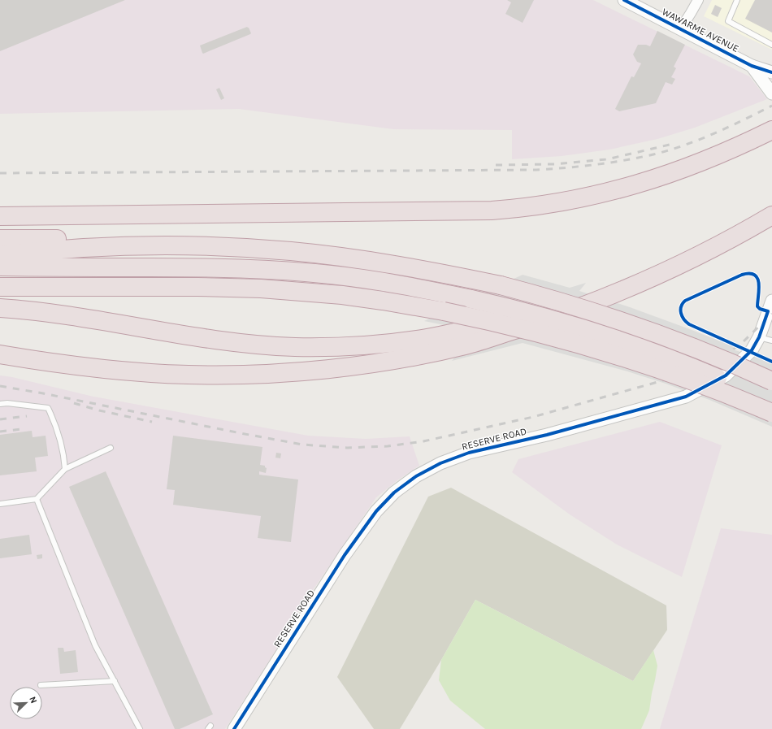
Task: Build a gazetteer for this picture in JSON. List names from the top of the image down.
{
  "streets": {
    "street": ["WAWARME AVENUE", "RESERVE ROAD"]
  },
  "north": "top right"
}
